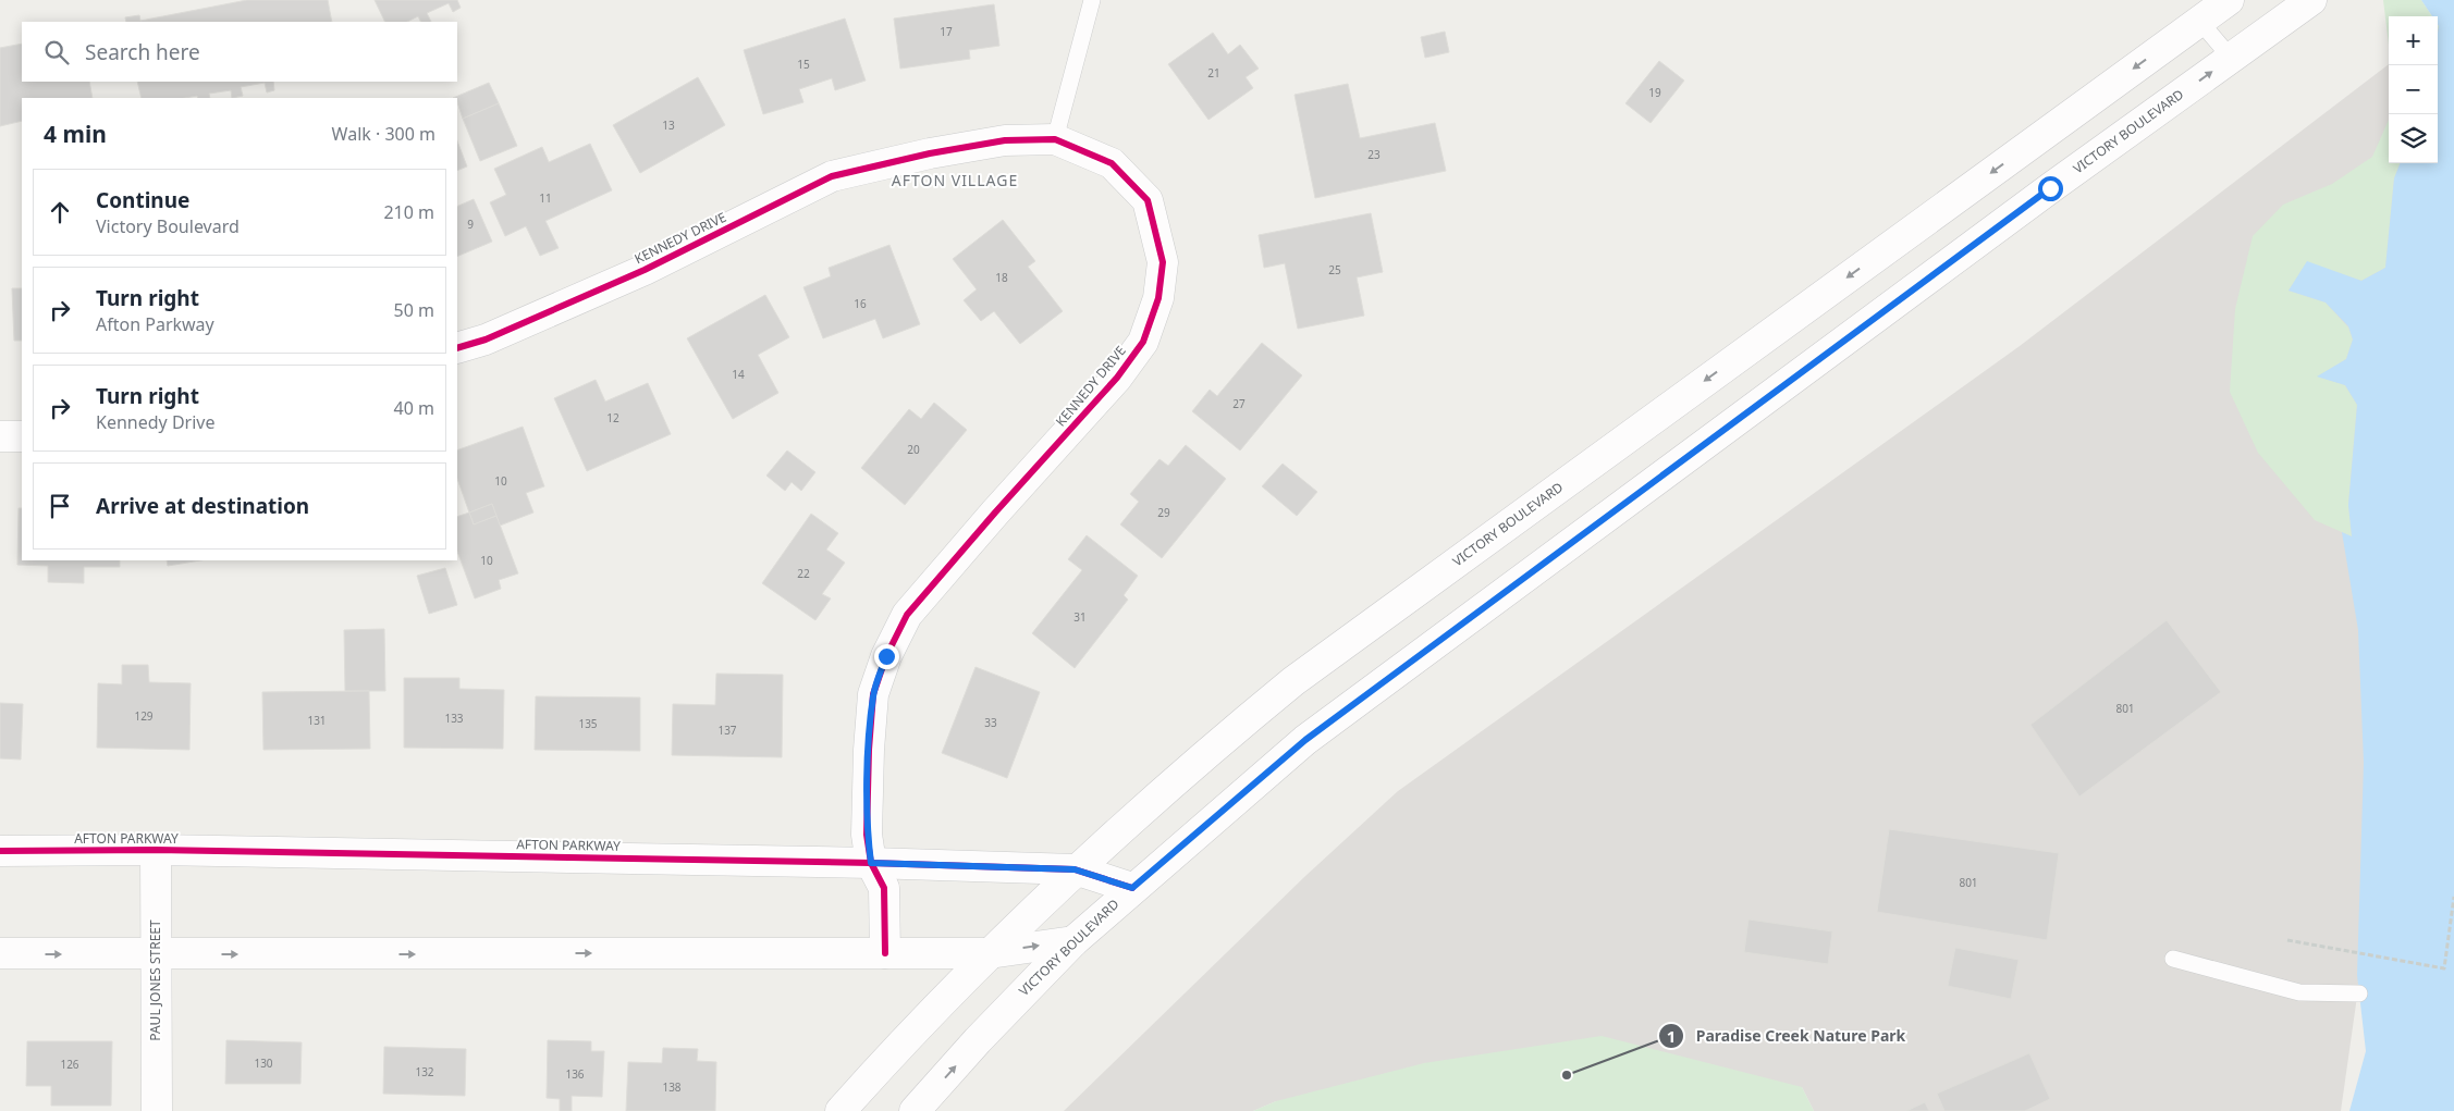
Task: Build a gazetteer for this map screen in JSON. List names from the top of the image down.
{
  "streets": {
    "street": [
      "VICTORY BOULEVARD",
      "KENNEDY DRIVE",
      "AFTON PARKWAY",
      "PAUL JONES STREET"
    ]
  },
  "crossings": [
    ["VICTORY BOULEVARD", "AFTON PARKWAY"],
    ["KENNEDY DRIVE", "AFTON PARKWAY"],
    ["AFTON PARKWAY", "PAUL JONES STREET"]
  ],
  "districts": ["AFTON VILLAGE"],
  "places": ["Paradise Creek Nature Park"],
  "house_numbers": [
    "17",
    "15",
    "21",
    "19",
    "13",
    "23",
    "11",
    "9",
    "25",
    "18",
    "16",
    "14",
    "27",
    "12",
    "20",
    "10",
    "29",
    "10",
    "22",
    "31",
    "801",
    "129",
    "133",
    "131",
    "33",
    "135",
    "137",
    "801",
    "130",
    "126",
    "132",
    "136",
    "138"
  ],
  "page": {
    "map_buttons": ["+", "−"],
    "search": "Search here",
    "heading": ["4 min", "Walk · 300 m"],
    "list": [
      ["Continue", "Victory Boulevard", "210 m"],
      ["Turn right", "Afton Parkway", "50 m"],
      ["Turn right", "Kennedy Drive", "40 m"],
      "Arrive at destination"
    ]
  }
}
